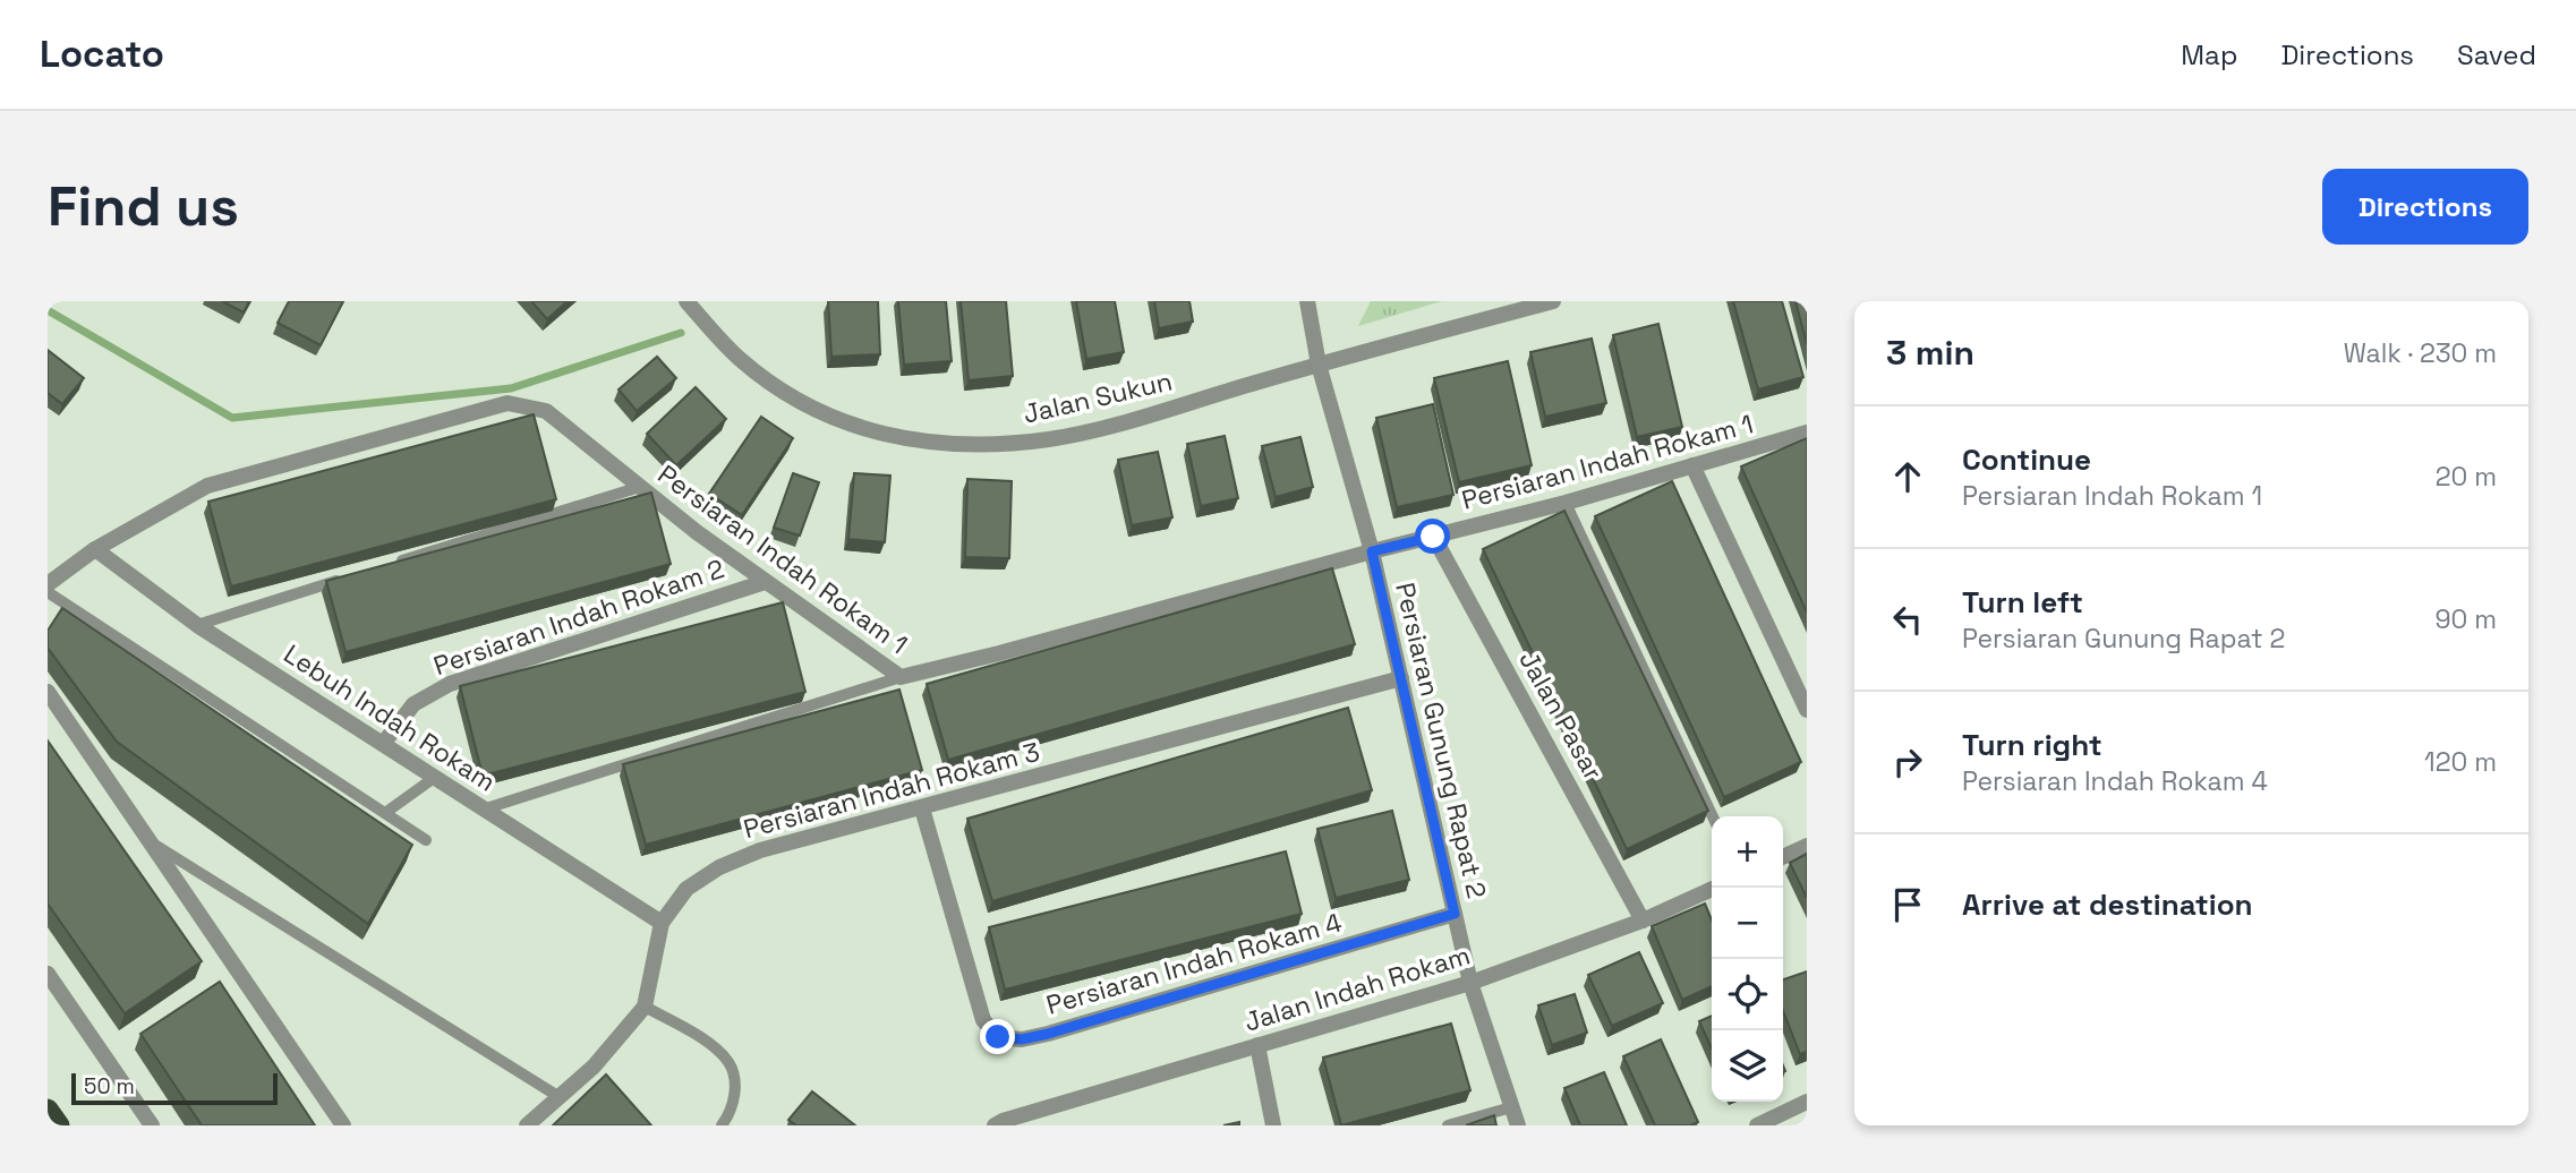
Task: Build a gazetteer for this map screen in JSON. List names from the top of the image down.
{
  "streets": {
    "street": [
      "Jalan Sukun",
      "Persiaran Indah Rokam 1",
      "Persiaran Indah Rokam 2",
      "Jalan Pasar",
      "Lebuh Indah Rokam",
      "Persiaran Gunung Rapat 2",
      "Persiaran Indah Rokam 3",
      "Persiaran Indah Rokam 4",
      "Jalan Indah Rokam"
    ]
  },
  "crossings": [
    ["Jalan Sukun", "Persiaran Gunung Rapat 2"],
    ["Persiaran Indah Rokam 1", "Persiaran Indah Rokam 2"],
    ["Persiaran Indah Rokam 1", "Jalan Pasar"],
    ["Persiaran Indah Rokam 1", "Lebuh Indah Rokam"],
    ["Persiaran Indah Rokam 1", "Persiaran Gunung Rapat 2"],
    ["Persiaran Indah Rokam 2", "Lebuh Indah Rokam"],
    ["Jalan Pasar", "Jalan Indah Rokam"],
    ["Lebuh Indah Rokam", "Persiaran Indah Rokam 3"],
    ["Persiaran Gunung Rapat 2", "Persiaran Indah Rokam 3"],
    ["Persiaran Gunung Rapat 2", "Persiaran Indah Rokam 4"],
    ["Persiaran Gunung Rapat 2", "Jalan Indah Rokam"],
    ["Persiaran Indah Rokam 3", "Persiaran Indah Rokam 4"]
  ],
  "scale_bar": "50 m",
  "page": {
    "header": "Locato",
    "nav": ["Map", "Directions", "Saved"],
    "buttons": "Directions",
    "title": "Find us",
    "heading": ["3 min", "Walk · 230 m"],
    "list": [
      ["Continue", "Persiaran Indah Rokam 1", "20 m"],
      ["Turn left", "Persiaran Gunung Rapat 2", "90 m"],
      ["Turn right", "Persiaran Indah Rokam 4", "120 m"],
      "Arrive at destination"
    ],
    "map_buttons": ["+", "−"],
    "scale": "50 m"
  }
}
